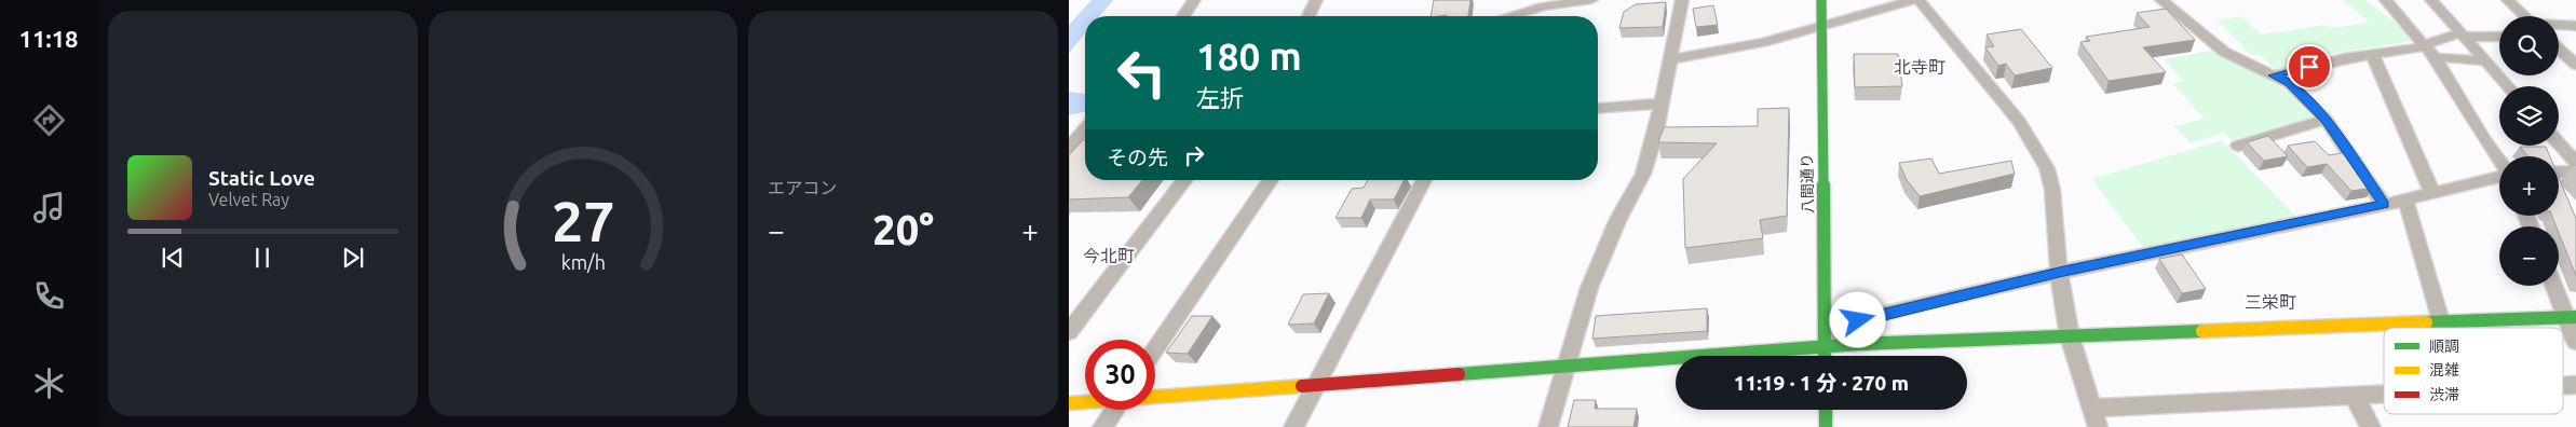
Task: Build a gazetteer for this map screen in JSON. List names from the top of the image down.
{
  "streets": {
    "street": ["八間通り"]
  },
  "districts": ["北寺町", "今北町", "三栄町"],
  "legend": ["順調", "混雑", "渋滞"],
  "page": {
    "tabs": "11:18",
    "tile": "エアコン",
    "map_buttons": ["+", "−"],
    "turn": ["180 m", "左折"],
    "then": "その先",
    "song": ["Static Love", "Velvet Ray"],
    "heat": ["−", "20°", "+"],
    "limit": "30",
    "trip": "11:19 · 1 分 · 270 m",
    "gauge": ["27", "km/h"]
  }
}
